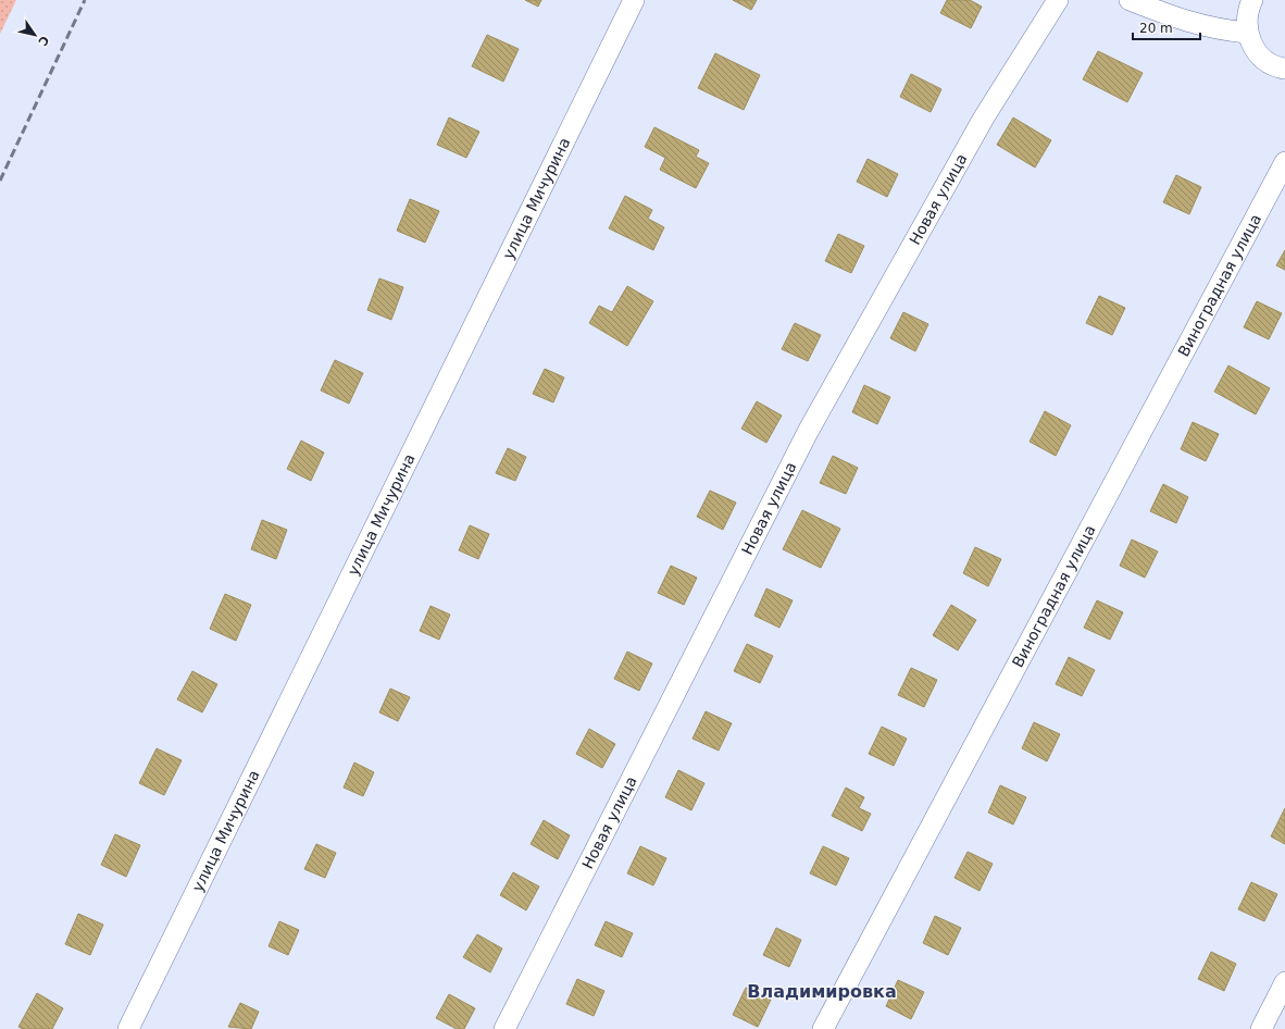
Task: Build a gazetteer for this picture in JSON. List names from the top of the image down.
{
  "streets": {
    "street": ["улица Мичурина", "Новая улица", "Виноградная улица"]
  },
  "districts": ["Владимировка"],
  "scale_bar": "20 m",
  "north": "bottom right"
}
